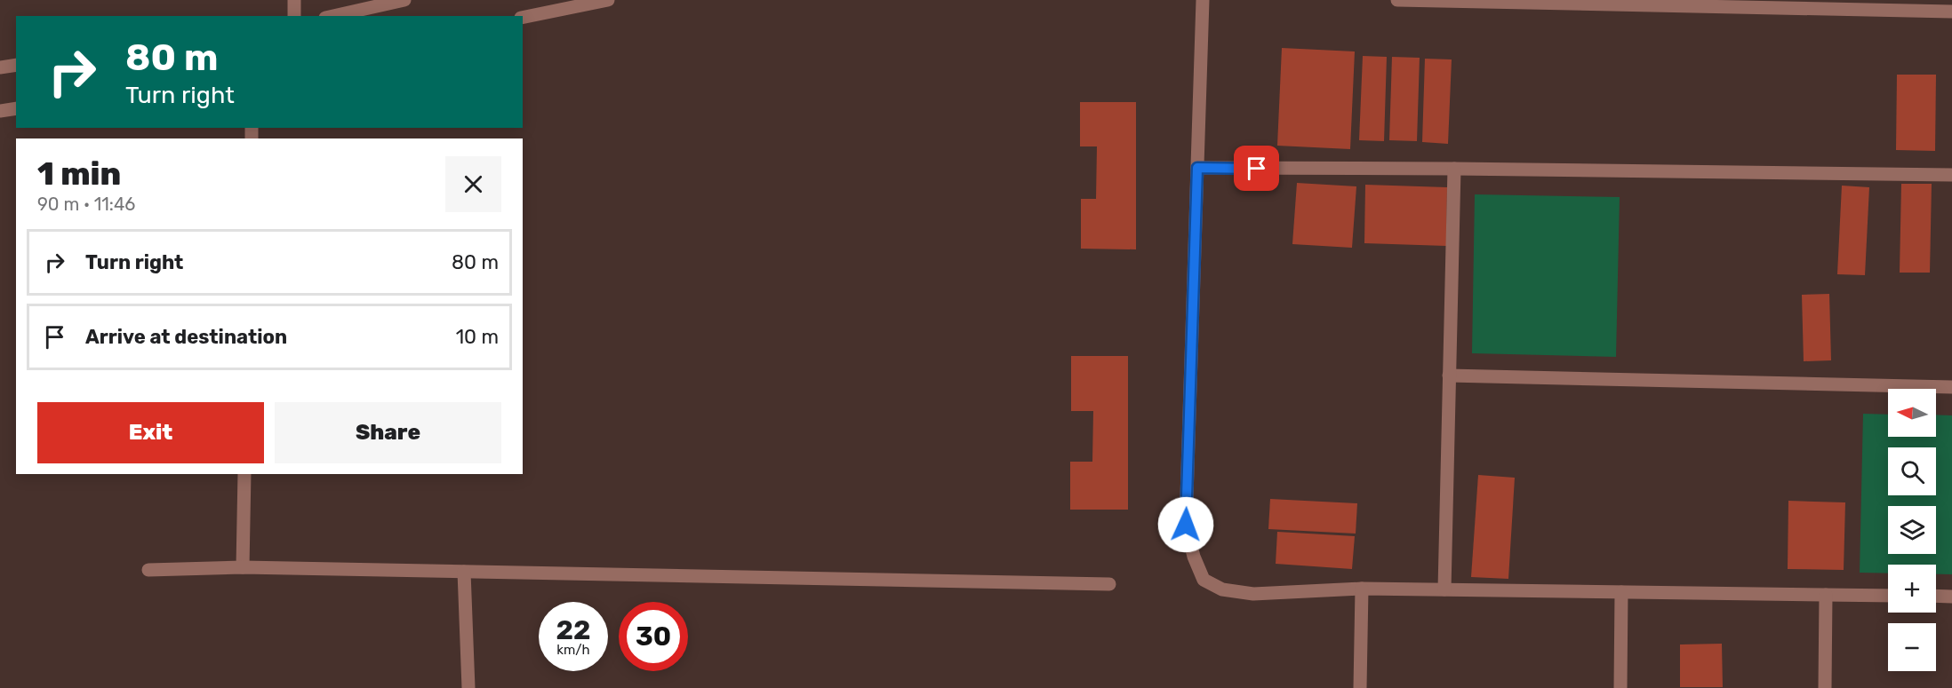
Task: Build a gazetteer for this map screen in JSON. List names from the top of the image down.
{
  "north": "left",
  "page": {
    "turn": ["80 m", "Turn right"],
    "heading": ["1 min", "90 m · 11:46"],
    "list": [
      {
        "name": "Turn right",
        "value": "80 m"
      },
      {
        "name": "Arrive at destination",
        "value": "10 m"
      }
    ],
    "map_buttons": ["+", "−"],
    "buttons": ["Exit", "Share"],
    "speed": "22 km/h",
    "limit": "30"
  }
}
